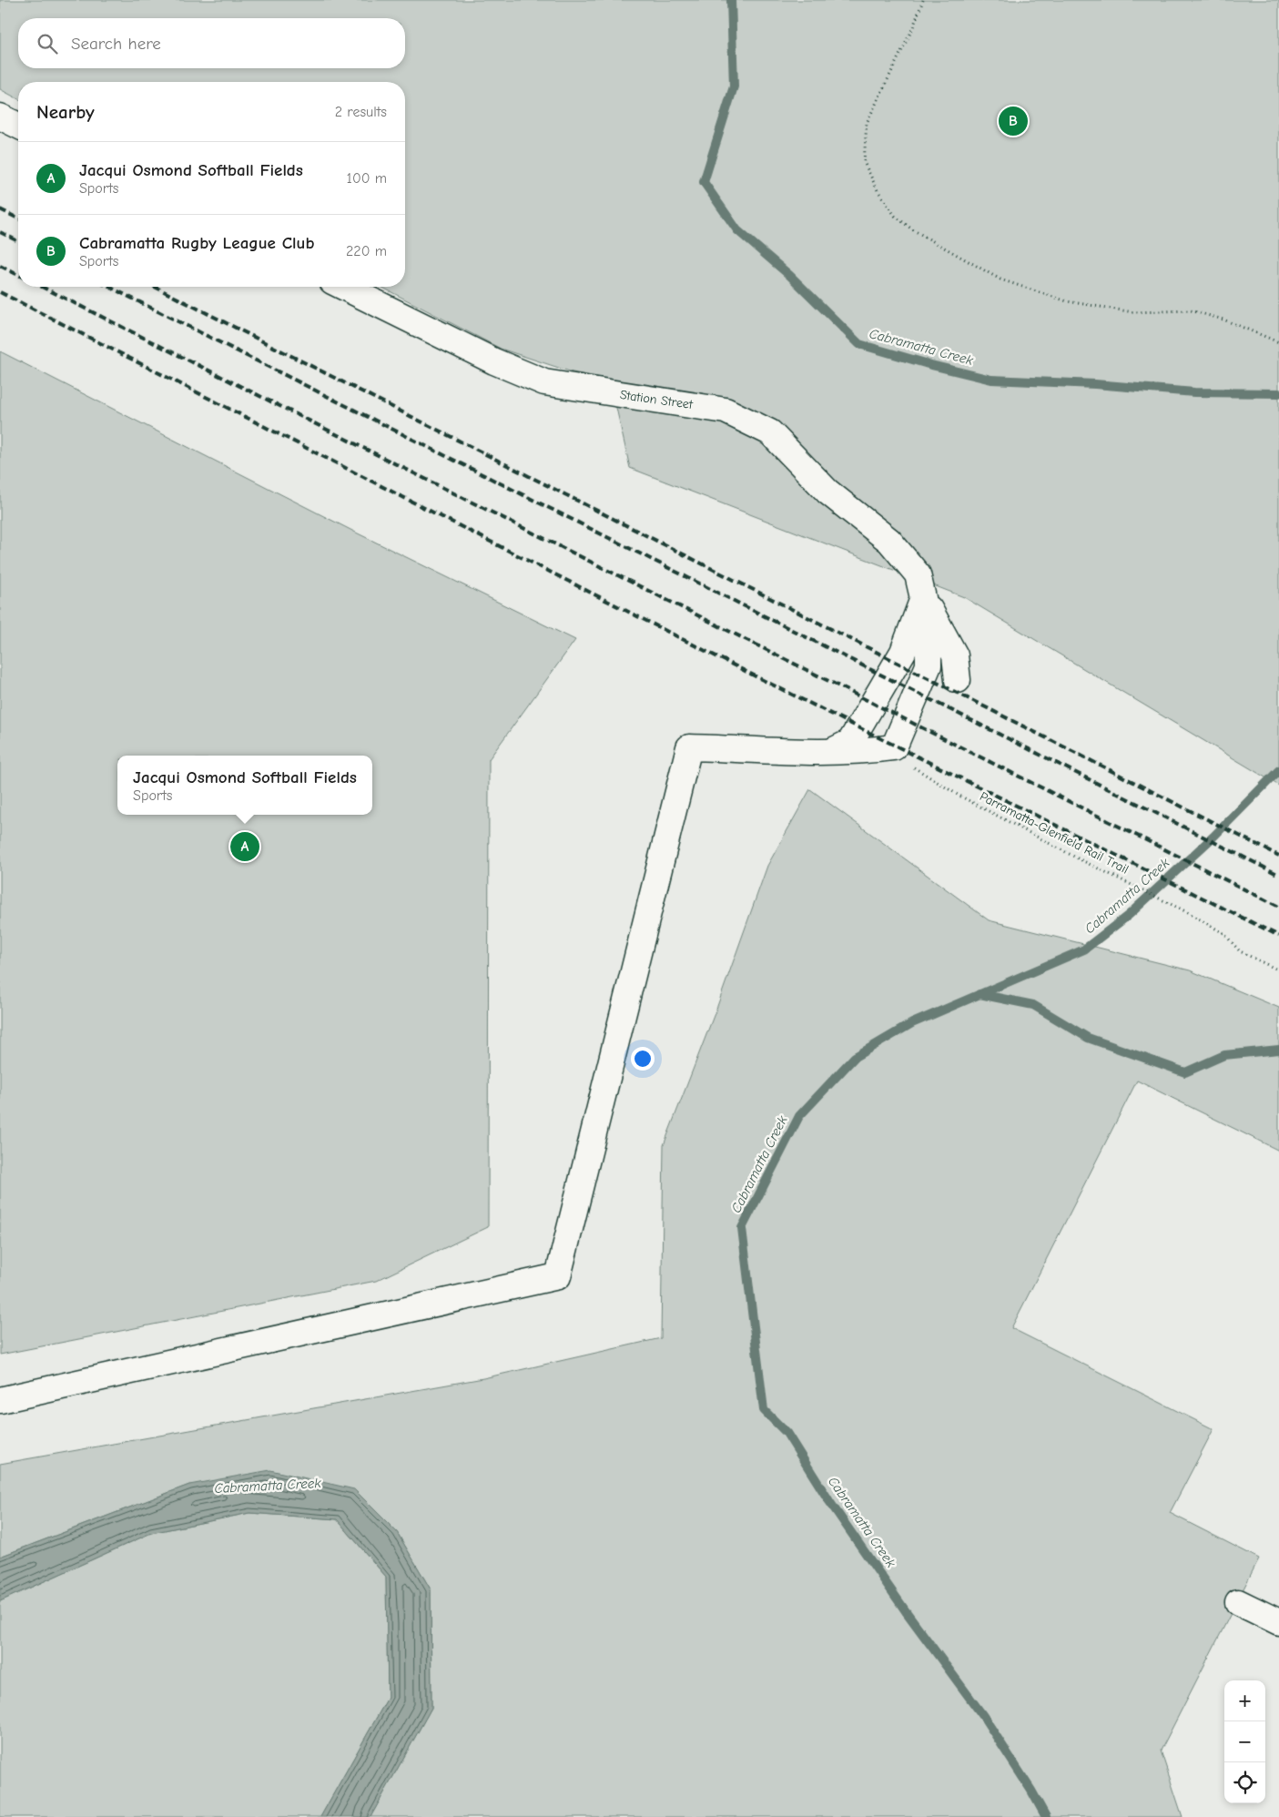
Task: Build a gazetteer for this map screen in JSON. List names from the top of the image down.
{
  "streets": {
    "lane": ["Station Street"],
    "path": ["Parramatta-Glenfield Rail Trail"]
  },
  "water": ["Cabramatta Creek"],
  "page": {
    "search": "Search here",
    "heading": ["Nearby", "2 results"],
    "pins": ["B", "A"],
    "list": [
      {
        "mark": "A",
        "name": "Jacqui Osmond Softball Fields",
        "note": "Sports",
        "value": "100 m"
      },
      {
        "mark": "B",
        "name": "Cabramatta Rugby League Club",
        "note": "Sports",
        "value": "220 m"
      }
    ],
    "popup": ["Jacqui Osmond Softball Fields", "Sports"],
    "map_buttons": ["+", "−"]
  }
}
